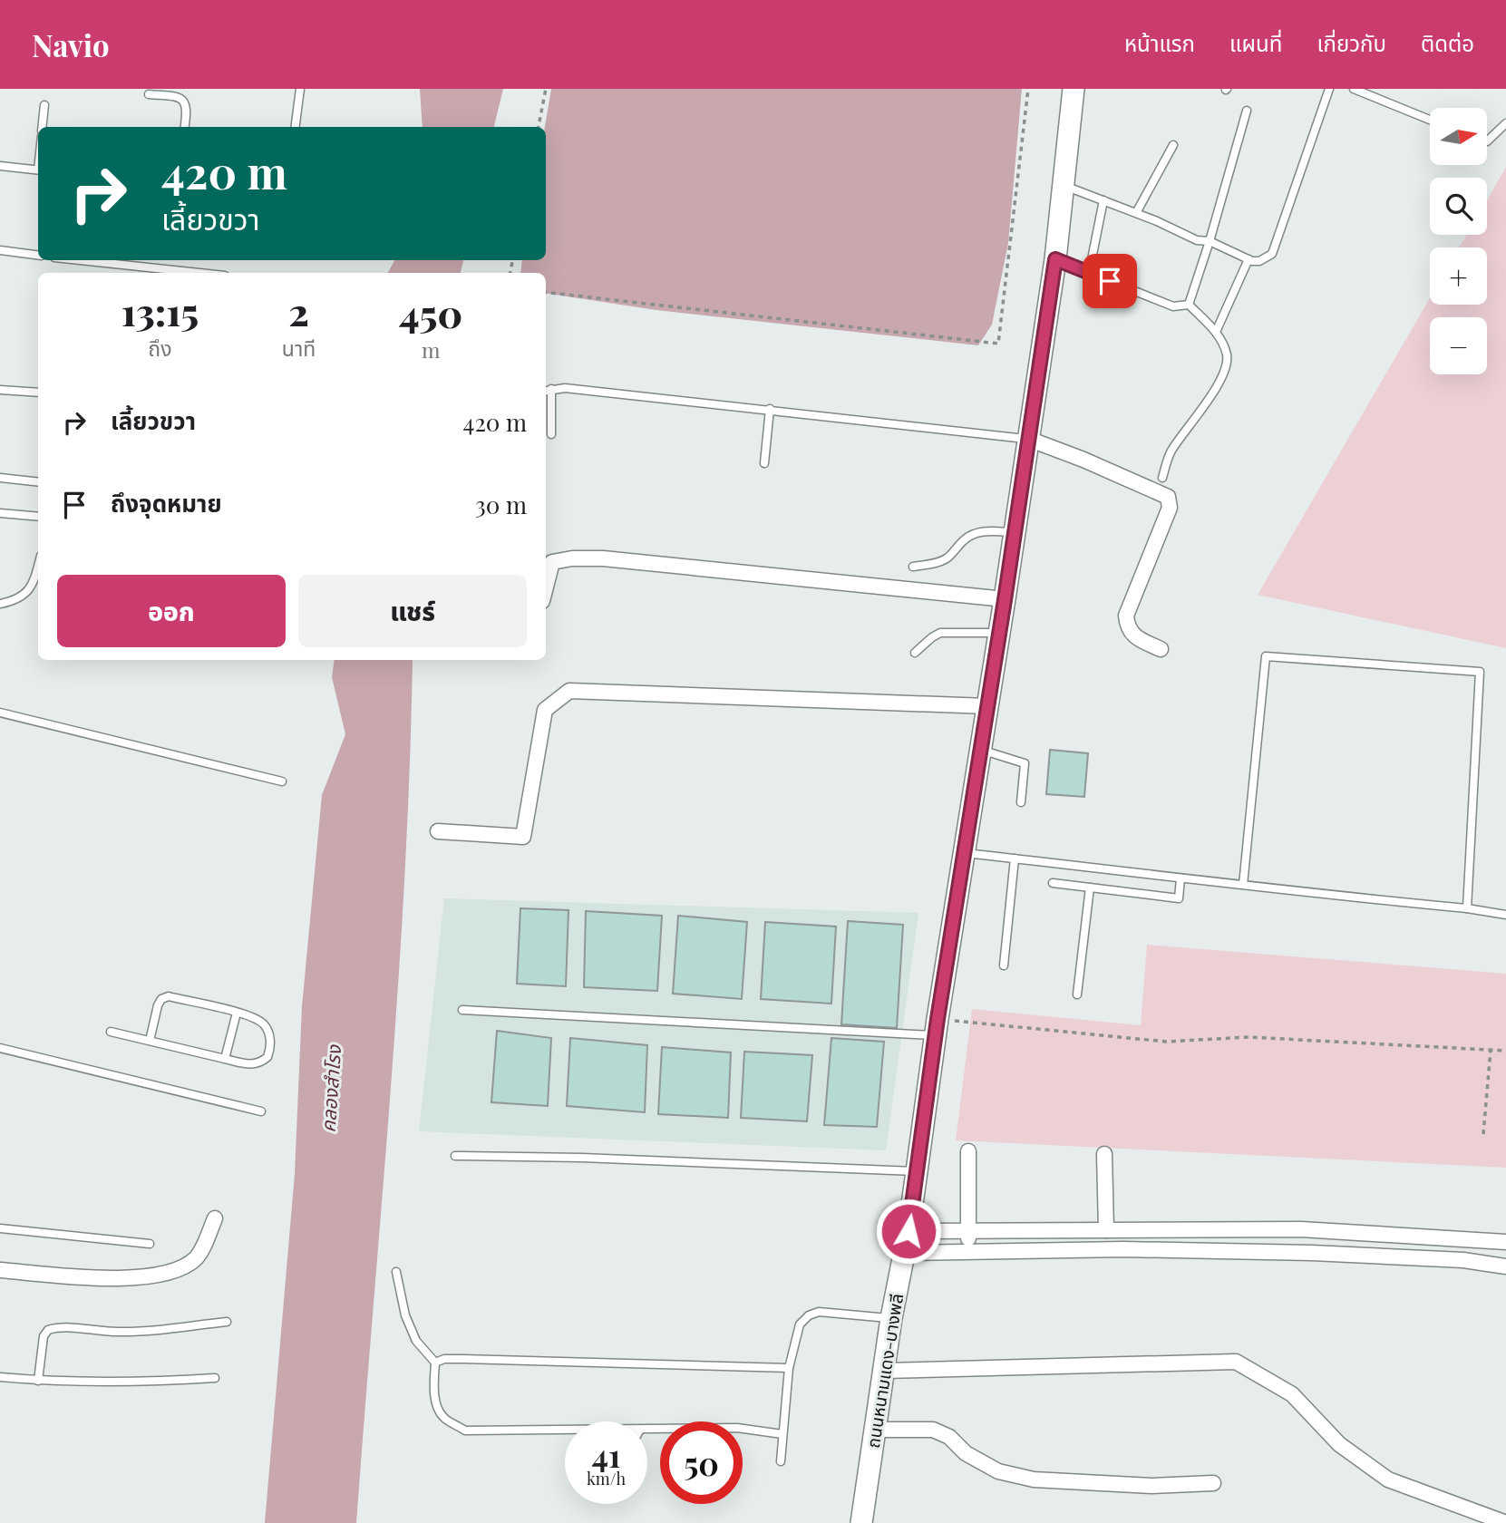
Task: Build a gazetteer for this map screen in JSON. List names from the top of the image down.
{
  "streets": {
    "main road": ["ถนนหนามแดง-บางพลี"]
  },
  "water": ["คลองสำโรง"],
  "north": "right",
  "page": {
    "header": "Navio",
    "nav": [
      "หน้าแรก",
      "แผนที่",
      "เกี่ยวกับ",
      "ติดต่อ"
    ],
    "map_buttons": ["+", "−"],
    "turn": ["420 m", "เลี้ยวขวา"],
    "eta": [
      "13:15",
      "ถึง",
      "2",
      "นาที",
      "450",
      "m"
    ],
    "list": [
      {
        "name": "เลี้ยวขวา",
        "value": "420 m"
      },
      {
        "name": "ถึงจุดหมาย",
        "value": "30 m"
      }
    ],
    "buttons": ["ออก", "แชร์"],
    "speed": "41 km/h",
    "limit": "50"
  }
}
